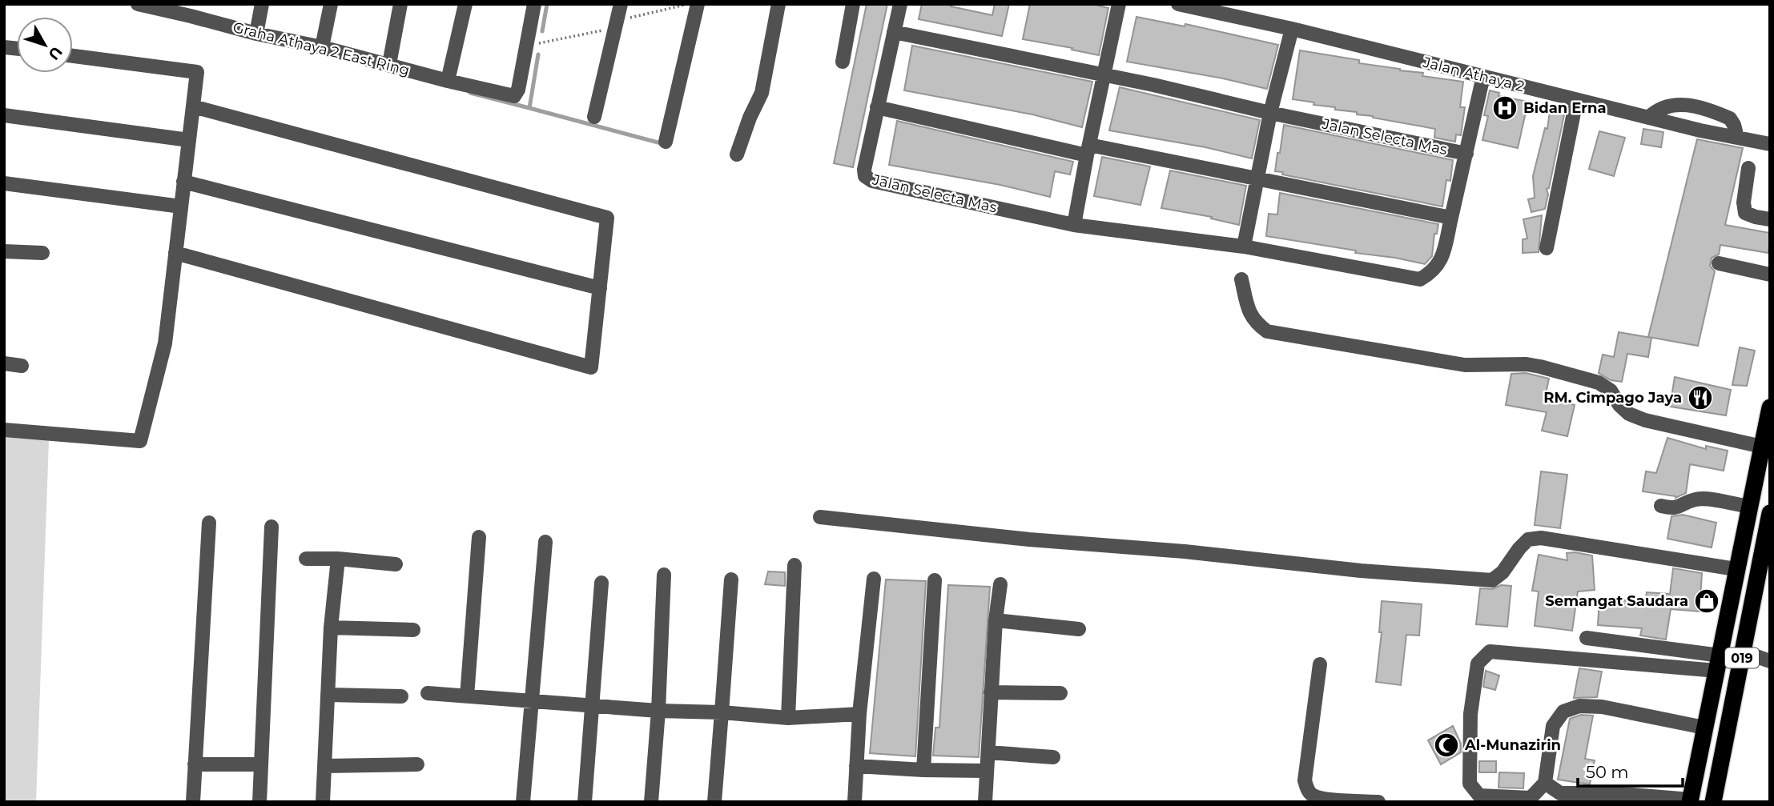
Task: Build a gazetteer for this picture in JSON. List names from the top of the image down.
{
  "streets": {
    "highway": ["019"],
    "street": ["Graha Athaya 2 East Ring", "Jalan Athaya 2", "Jalan Selecta Mas"]
  },
  "crossings": [
    ["Jalan Athaya 2", "Jalan Selecta Mas"]
  ],
  "places": {
    "hospital": ["Bidan Erna"],
    "restaurant": ["RM. Cimpago Jaya"],
    "shop": ["Semangat Saudara"],
    "mosque": ["Al-Munazirin"]
  },
  "scale_bar": "50 m",
  "north": "bottom right"
}
